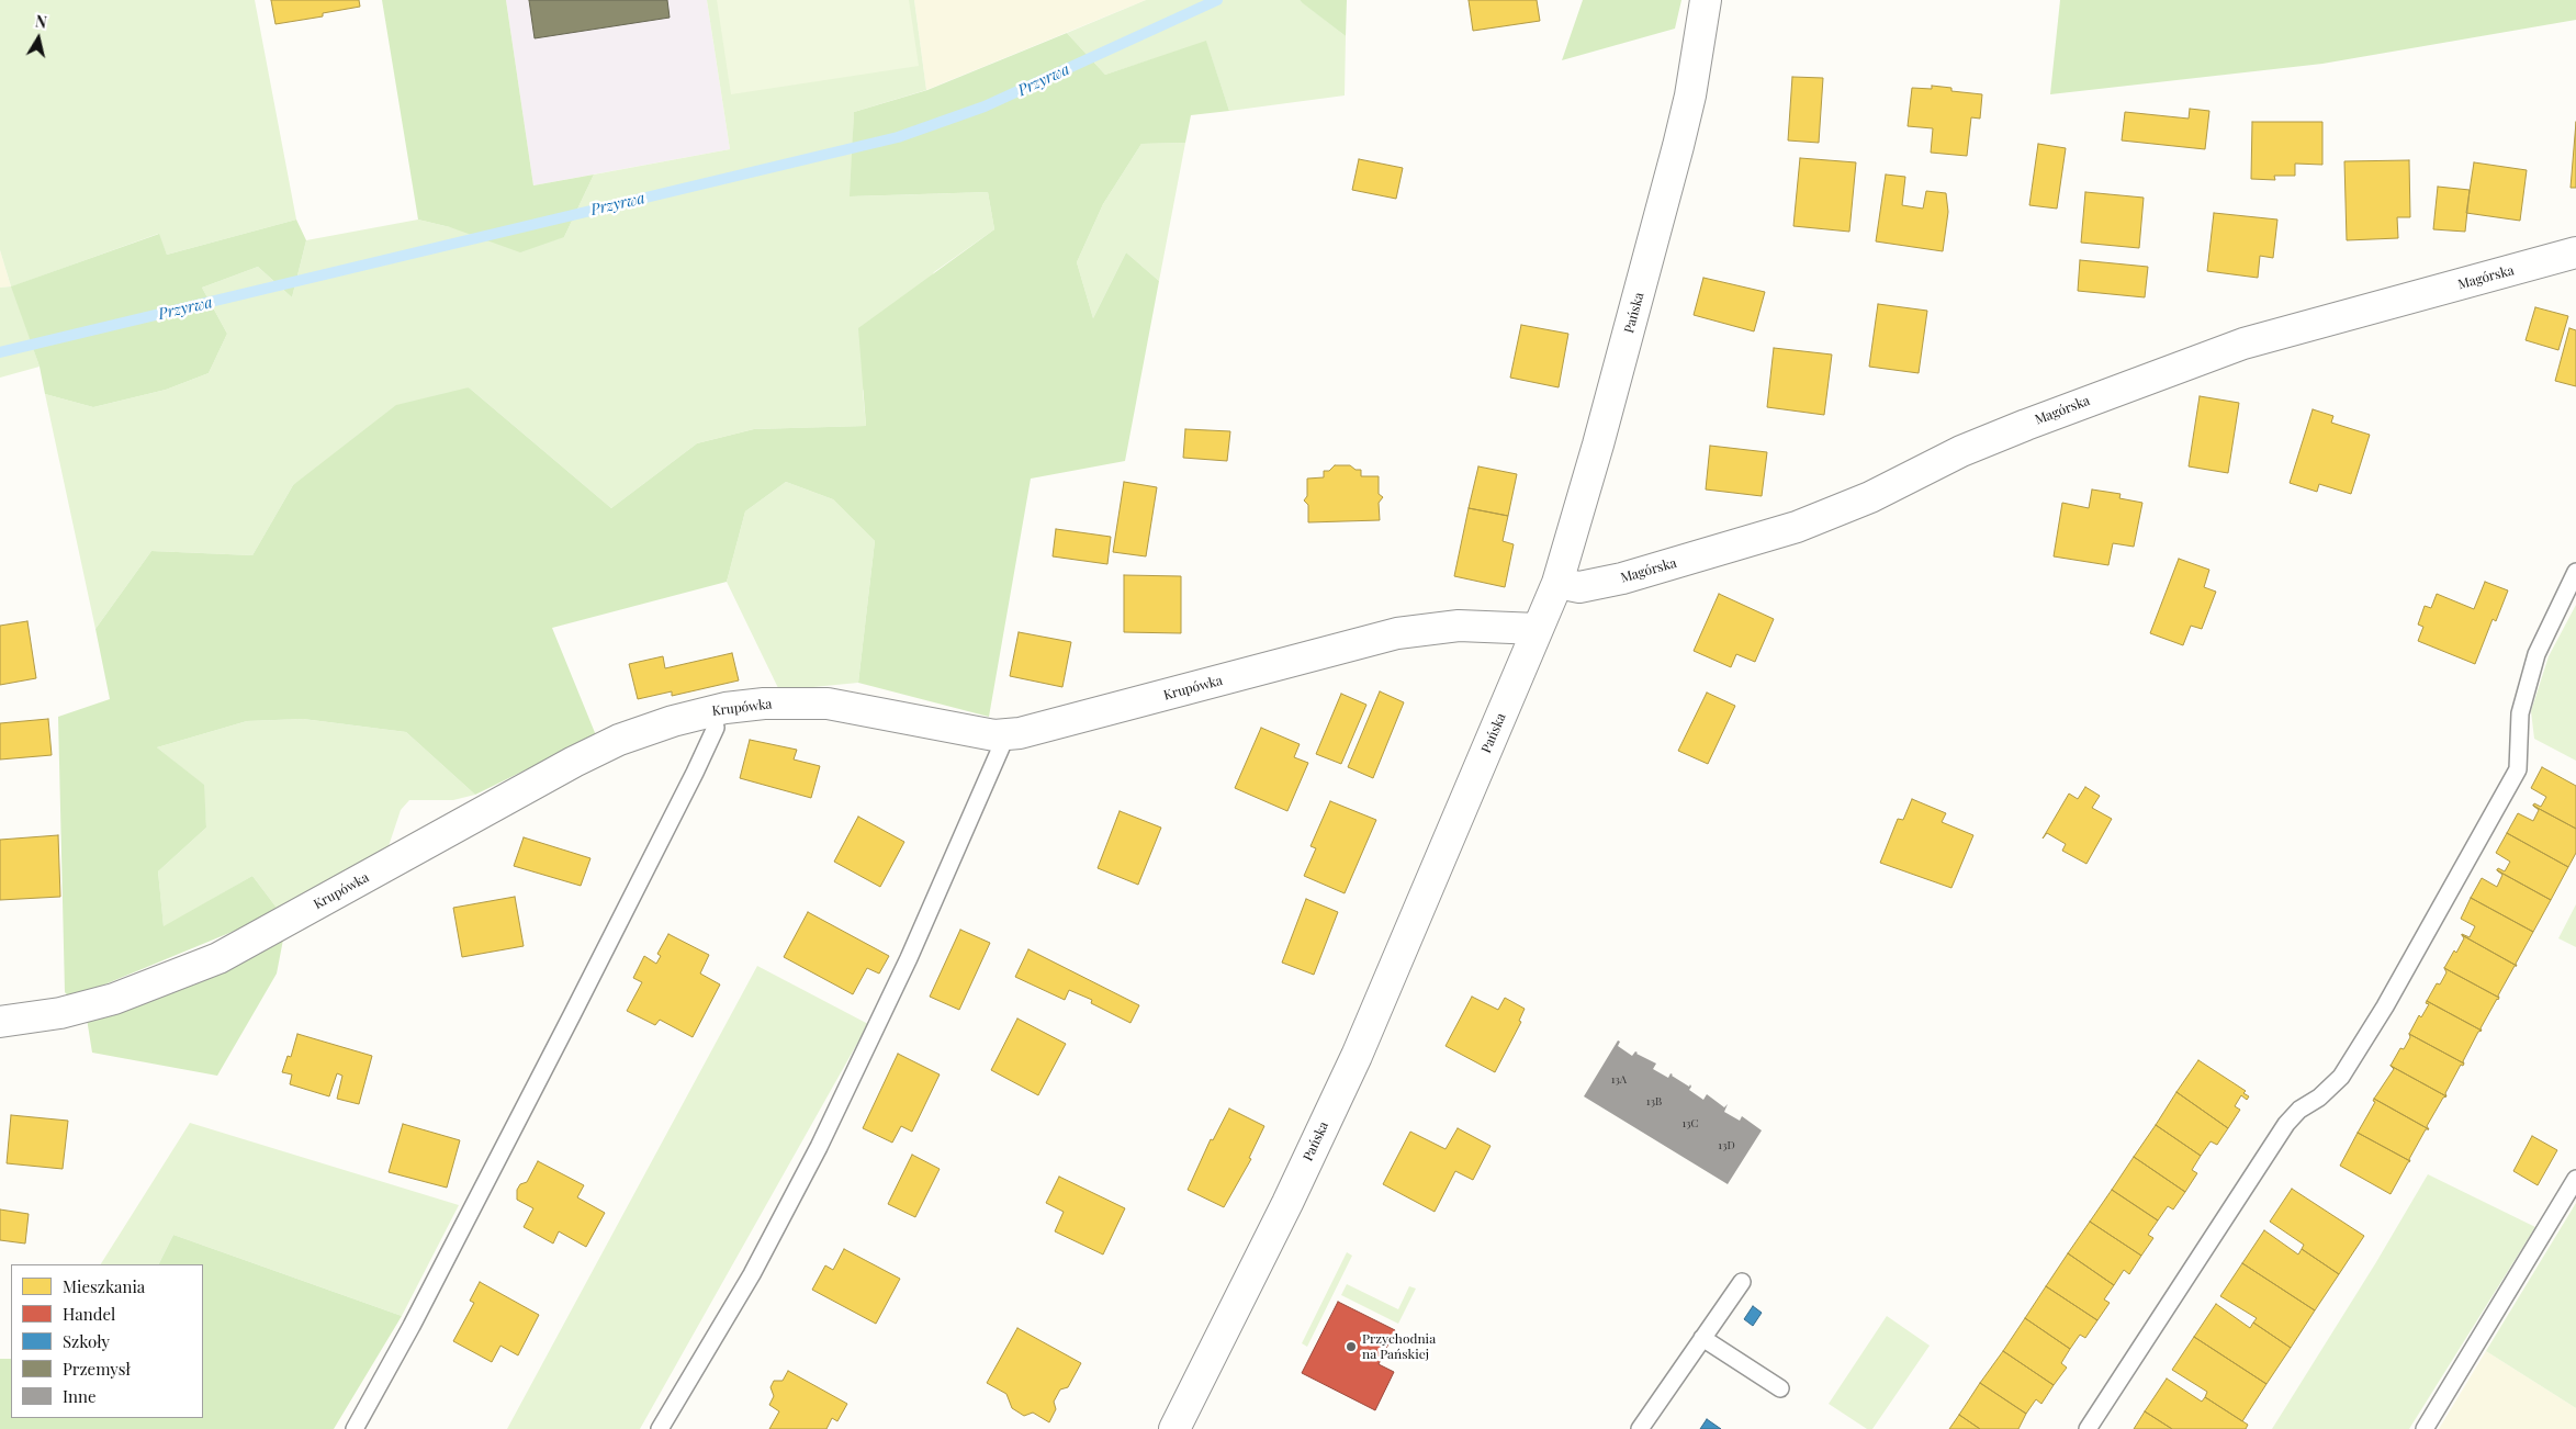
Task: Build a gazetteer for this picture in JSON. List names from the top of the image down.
{
  "streets": {
    "street": ["Magórska", "Pańska", "Krupówka"]
  },
  "crossings": [
    ["Magórska", "Pańska"],
    ["Pańska", "Krupówka"]
  ],
  "water": ["Przyrwa"],
  "places": ["Przychodnia na Pańskiej"],
  "house_numbers": [
    "13A",
    "13B",
    "13C",
    "13D"
  ],
  "legend": [
    "Mieszkania",
    "Handel",
    "Szkoły",
    "Przemysł",
    "Inne"
  ],
  "north": "top"
}
